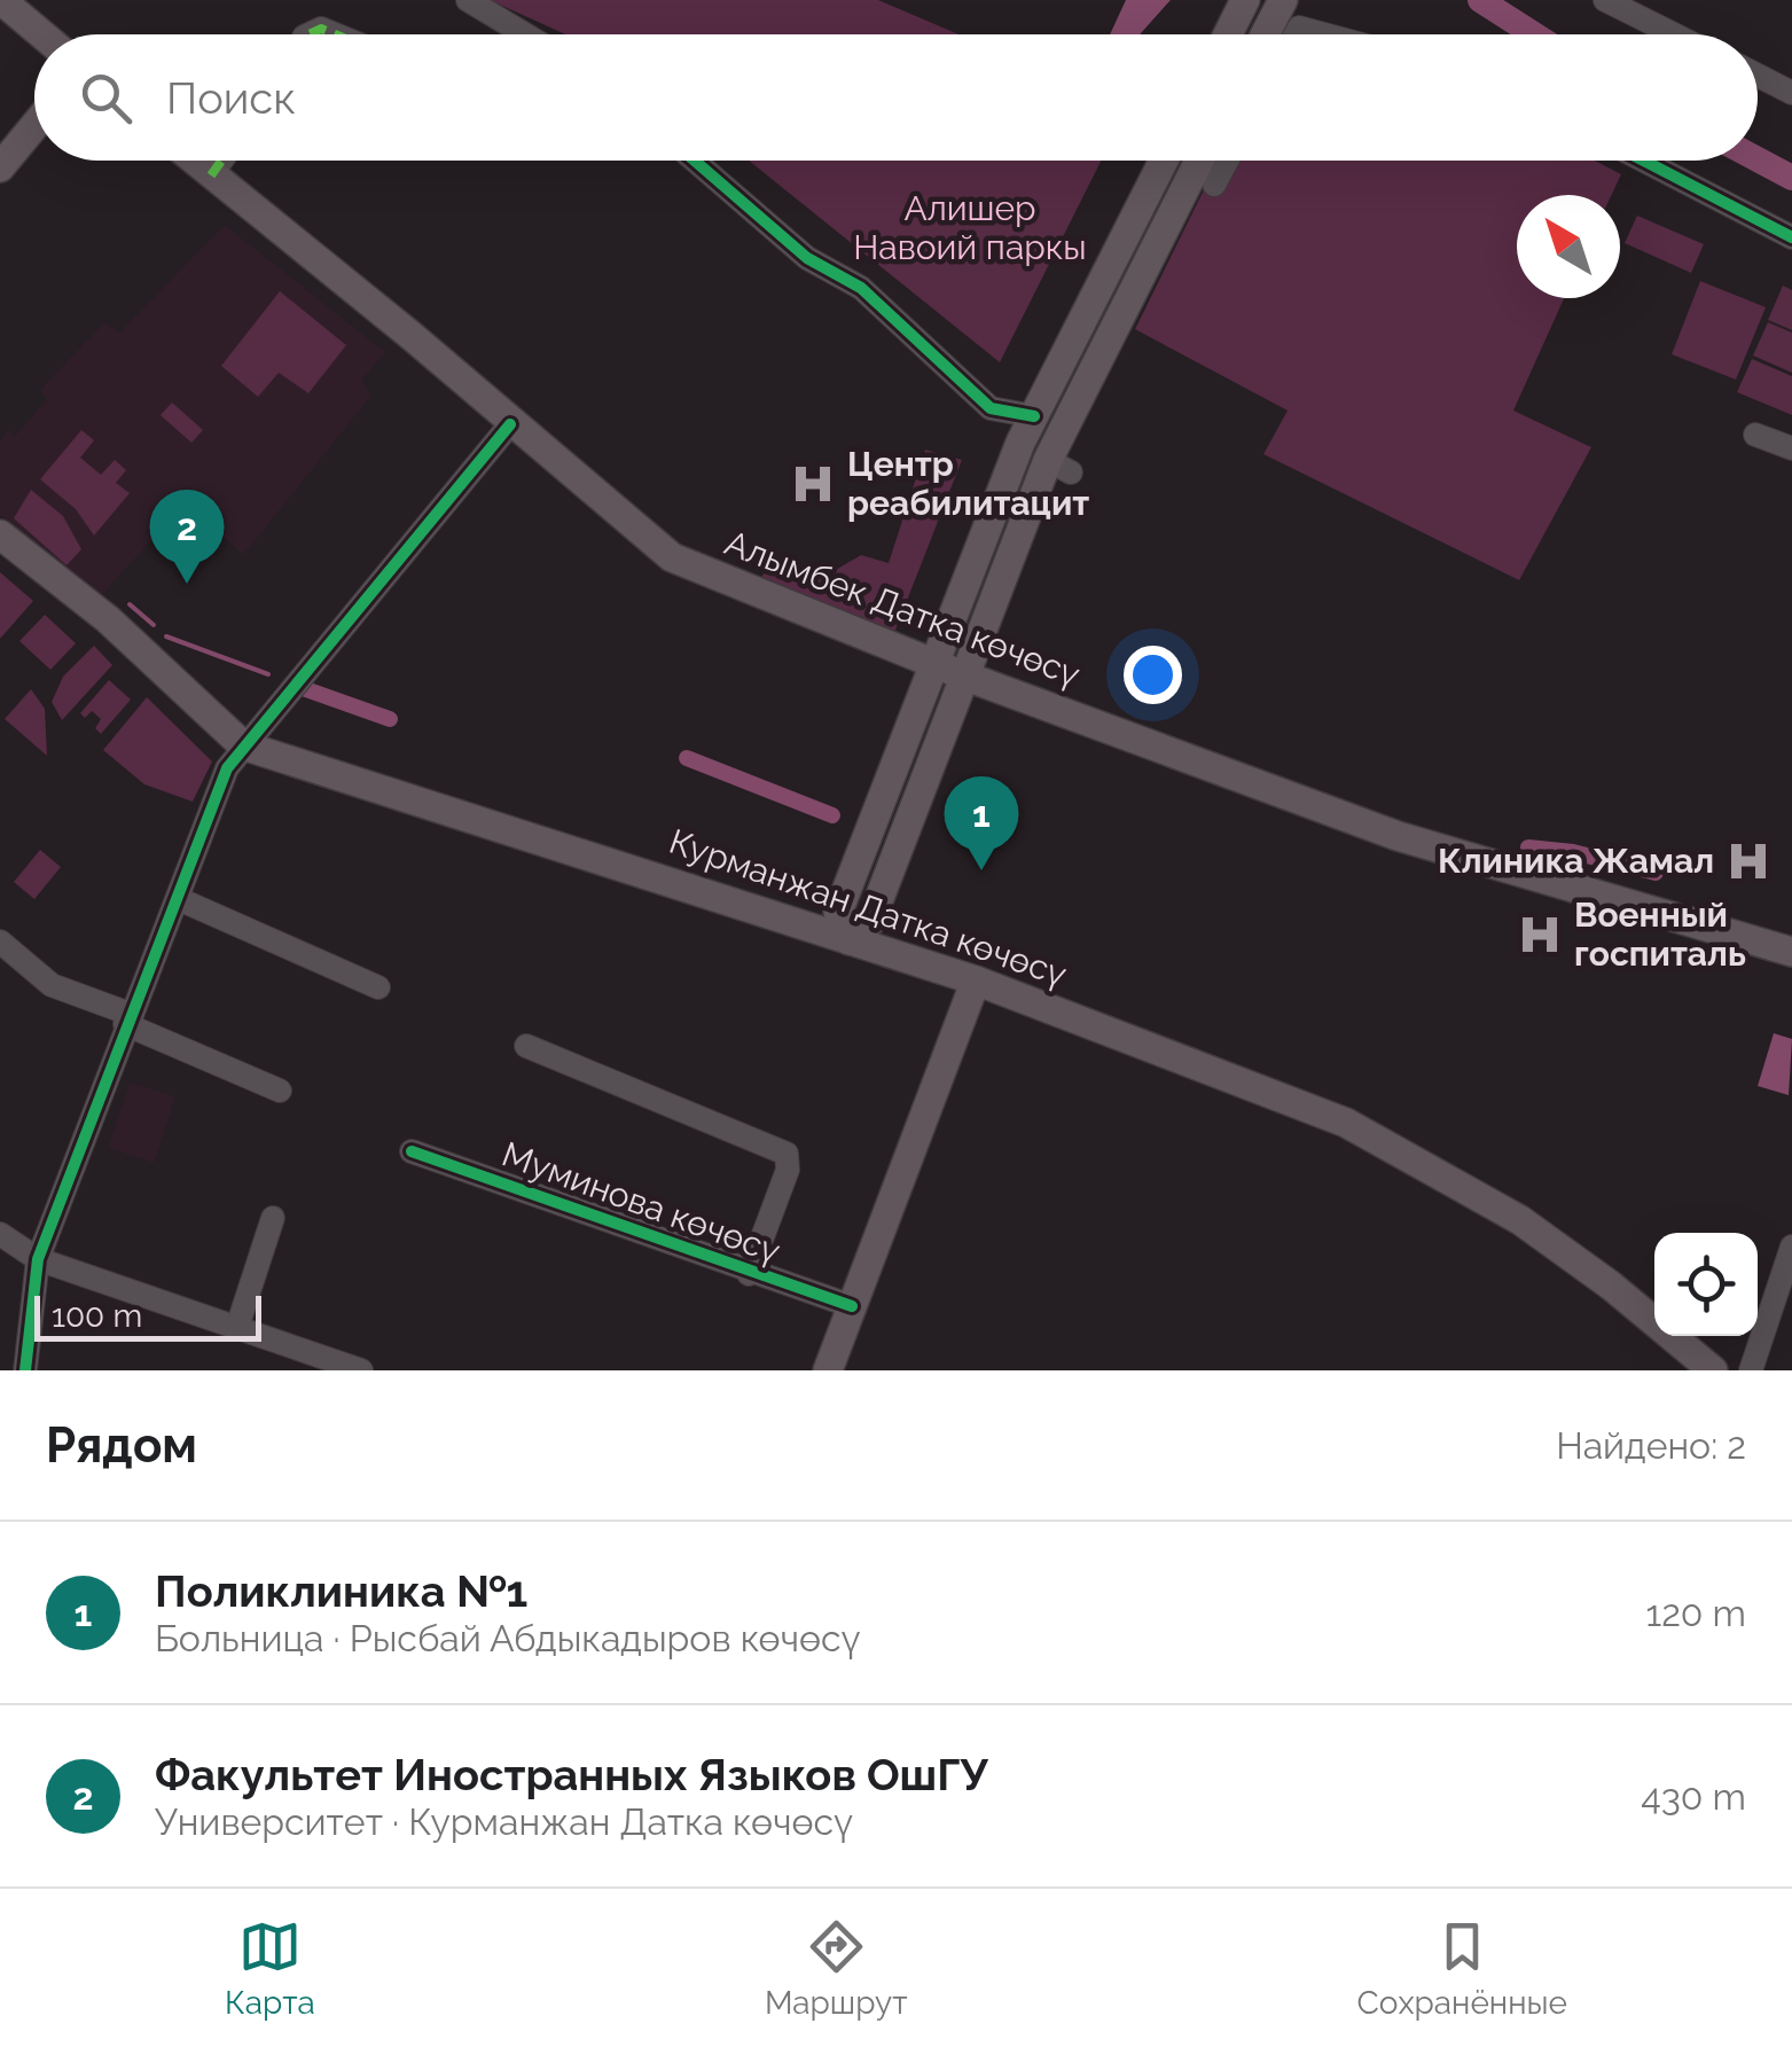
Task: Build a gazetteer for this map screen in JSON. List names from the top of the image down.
{
  "streets": {
    "main road": ["Алымбек Датка көчөсү", "Курманжан Датка көчөсү"],
    "street": ["Муминова көчөсү"]
  },
  "parks": ["Алишер Навоий паркы"],
  "places": {
    "hospital": ["Центр реабилитацит", "Клиника Жамал", "Военный госпиталь"]
  },
  "scale_bar": "100 m",
  "north": "top left",
  "page": {
    "search": "Поиск",
    "pins": ["2", "1"],
    "scale": "100 m",
    "heading": ["Рядом", "Найдено: 2"],
    "list": [
      {
        "mark": "1",
        "name": "Поликлиника №1",
        "note": "Больница · Рысбай Абдыкадыров көчөсү",
        "value": "120 m"
      },
      {
        "mark": "2",
        "name": "Факультет Иностранных Языков ОшГУ",
        "note": "Университет · Курманжан Датка көчөсү",
        "value": "430 m"
      }
    ],
    "nav": ["Карта", "Маршрут", "Сохранённые"]
  }
}
